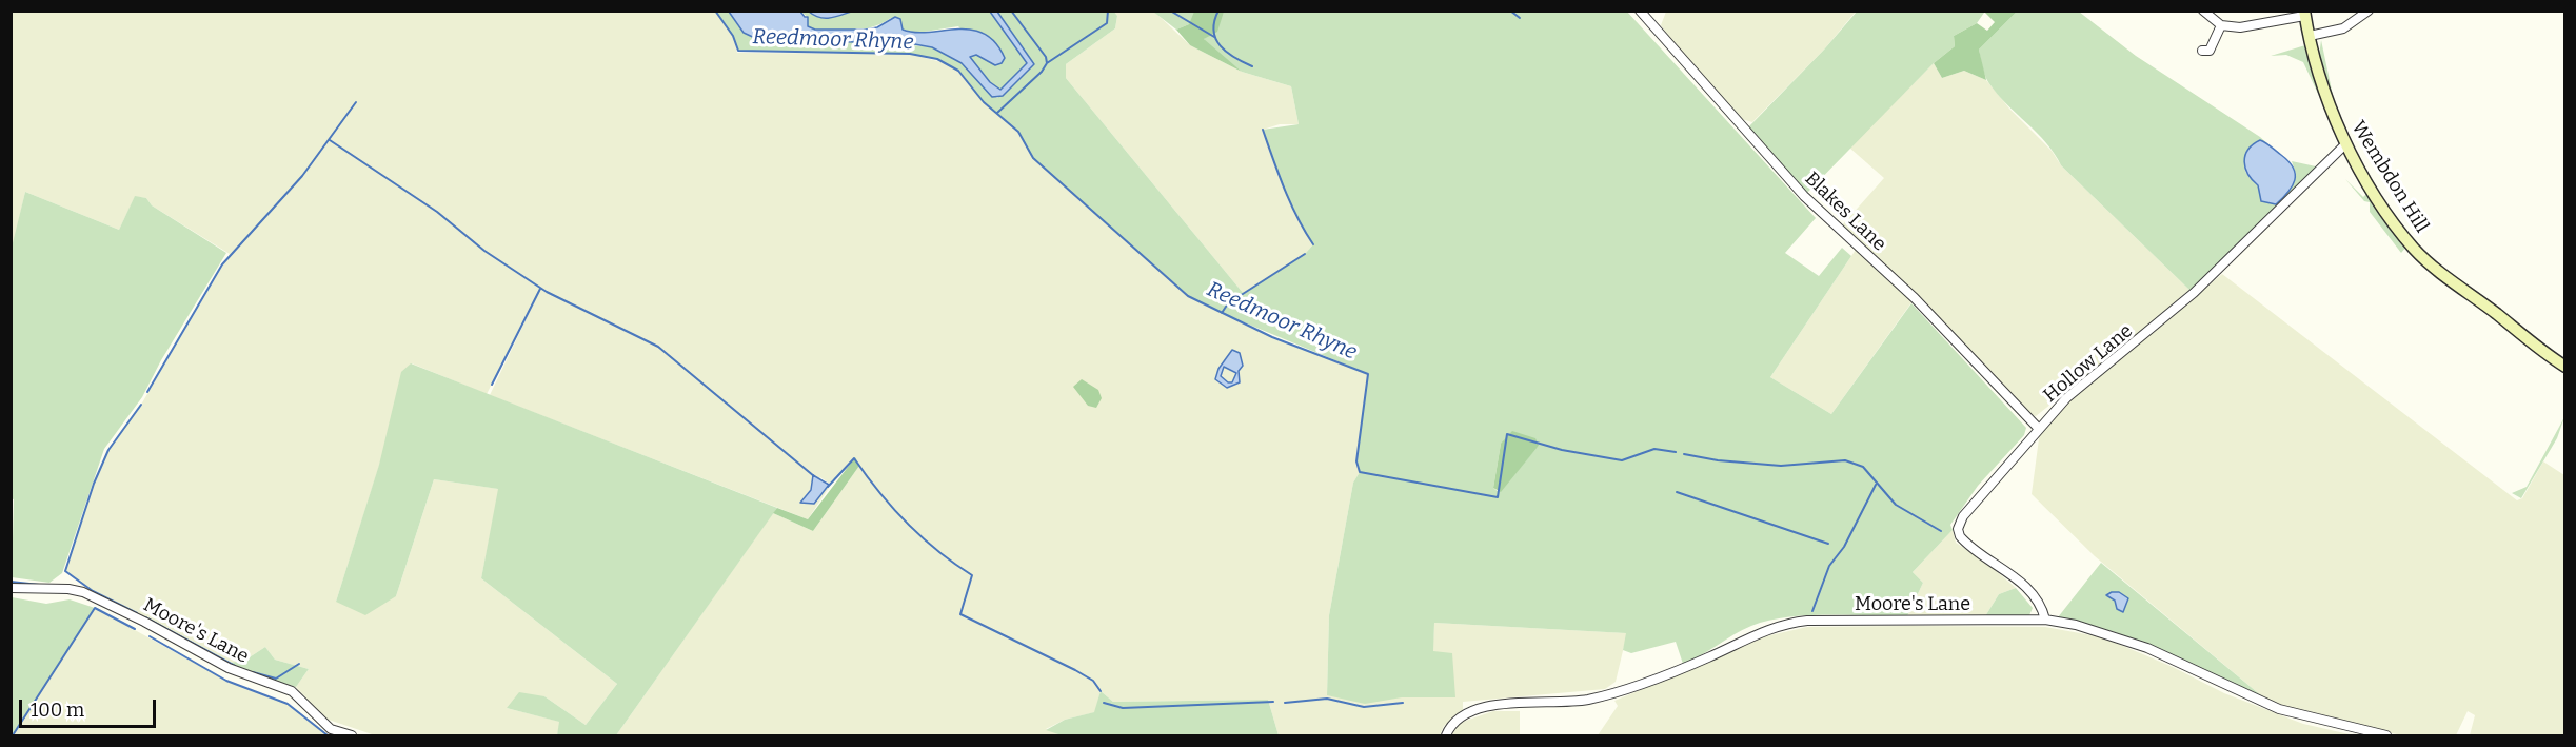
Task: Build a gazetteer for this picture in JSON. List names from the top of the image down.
{
  "streets": {
    "main road": ["Wembdon Hill"],
    "street": ["Blakes Lane", "Hollow Lane", "Moore's Lane"]
  },
  "crossings": [
    ["Wembdon Hill", "Hollow Lane"],
    ["Blakes Lane", "Hollow Lane"],
    ["Hollow Lane", "Moore's Lane"]
  ],
  "water": ["Reedmoor Rhyne"],
  "scale_bar": "100 m"
}
